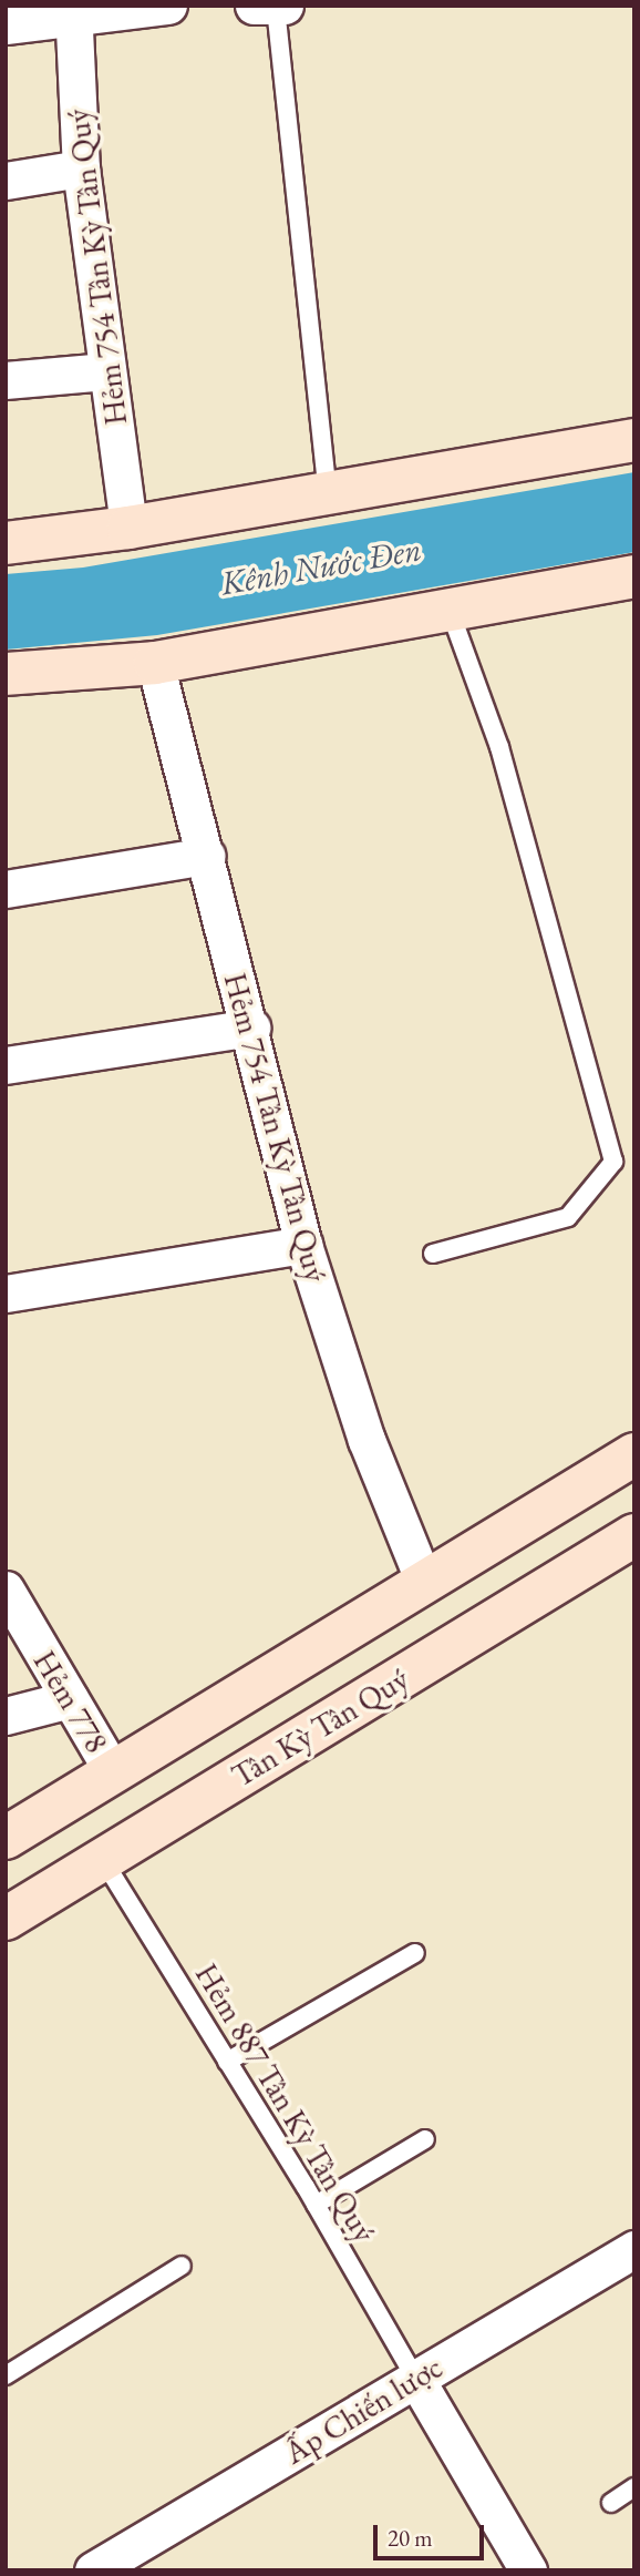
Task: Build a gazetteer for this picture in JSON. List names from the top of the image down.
{
  "streets": {
    "main road": ["Tân Kỳ Tân Quý"],
    "street": ["Hẻm 754 Tân Kỳ Tân Quý", "Hẻm 778", "Ấp Chiến lược"],
    "lane": ["Hẻm 887 Tân Kỳ Tân Quý"]
  },
  "crossings": [
    ["Tân Kỳ Tân Quý", "Hẻm 887 Tân Kỳ Tân Quý"],
    ["Hẻm 887 Tân Kỳ Tân Quý", "Ấp Chiến lược"]
  ],
  "water": ["Kênh Nước Đen"],
  "scale_bar": "20 m"
}
